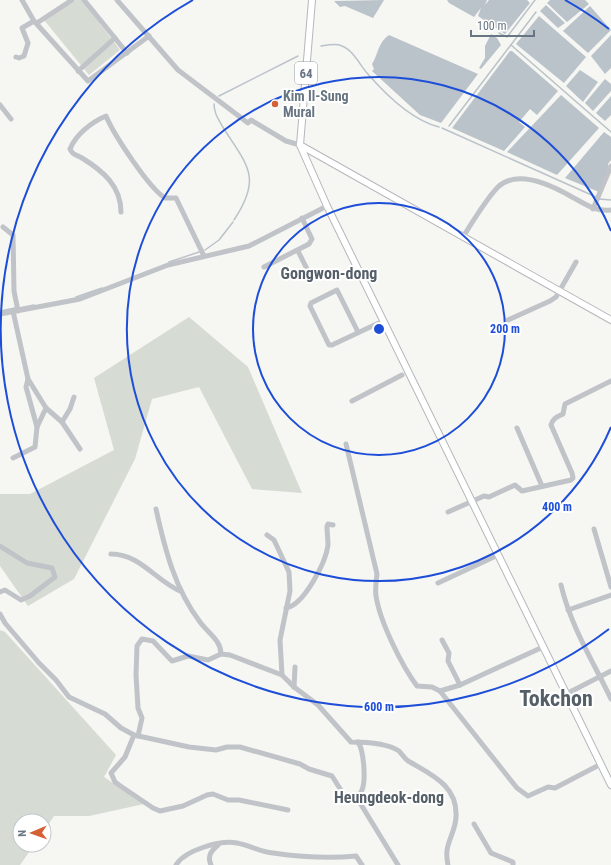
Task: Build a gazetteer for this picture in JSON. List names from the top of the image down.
{
  "streets": {
    "main road": ["64"]
  },
  "districts": ["Gongwon-dong", "Tokchon", "Heungdeok-dong"],
  "places": ["Kim Il-Sung Mural"],
  "scale_bar": "100 m",
  "north": "left",
  "rings": ["200 m", "400 m", "600 m"]
}
